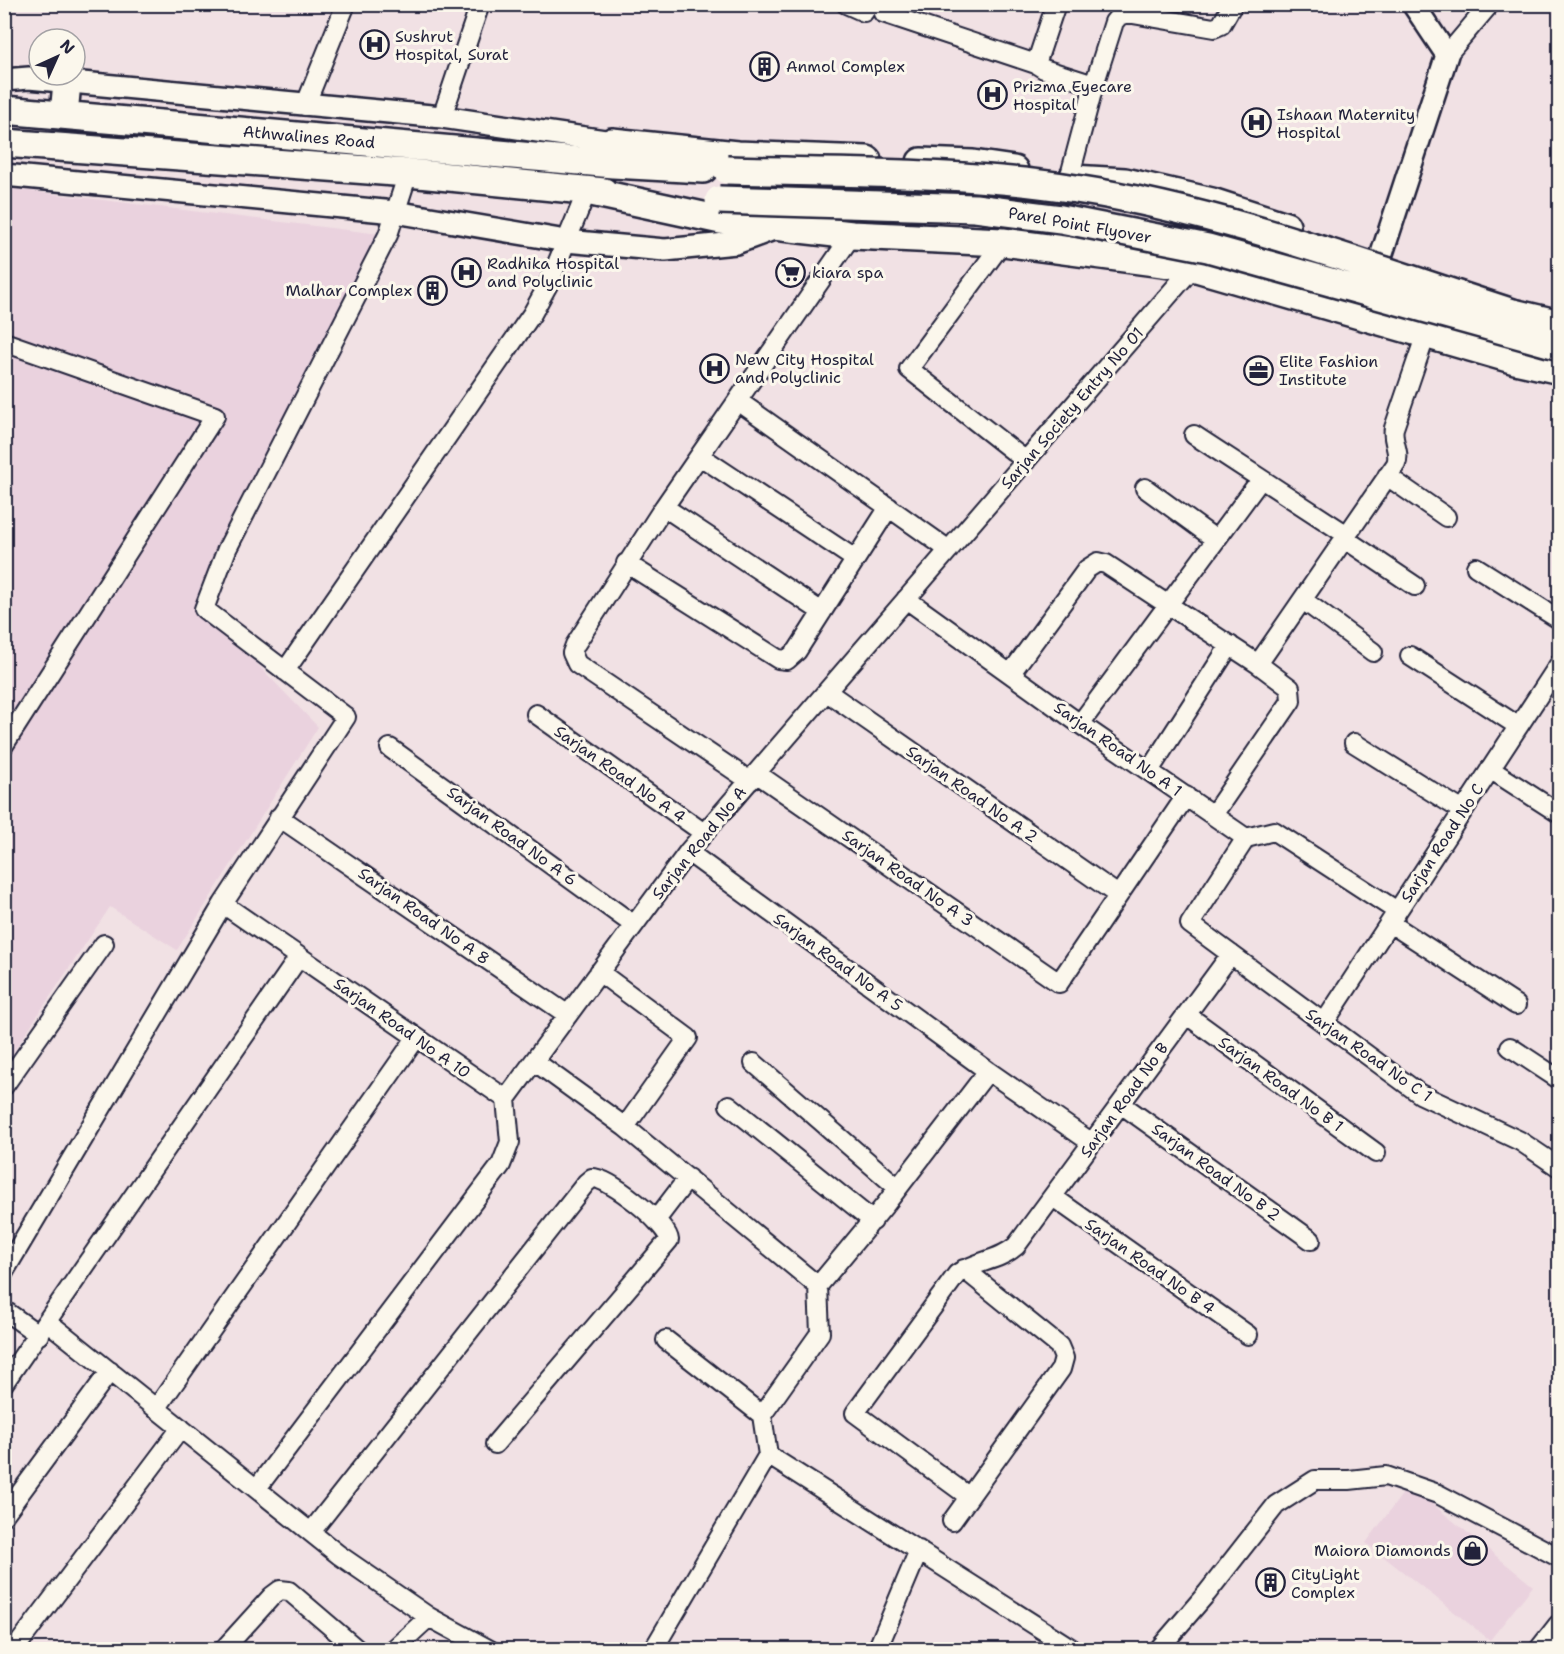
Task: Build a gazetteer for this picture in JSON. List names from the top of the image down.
{
  "streets": {
    "main road": ["Athwalines Road", "Parel Point Flyover"],
    "street": [
      "Sarjan Society Entry No 01",
      "Sarjan Road No A 1",
      "Sarjan Road No A 4",
      "Sarjan Road No A 2",
      "Sarjan Road No A 6",
      "Sarjan Road No A",
      "Sarjan Road No C",
      "Sarjan Road No A 3",
      "Sarjan Road No A 8",
      "Sarjan Road No A 5",
      "Sarjan Road No A 10",
      "Sarjan Road No C 1",
      "Sarjan Road No B 1",
      "Sarjan Road No B",
      "Sarjan Road No B 2",
      "Sarjan Road No B 4"
    ]
  },
  "crossings": [
    ["Athwalines Road", "Parel Point Flyover"],
    ["Sarjan Society Entry No 01", "Sarjan Road No A 1"],
    ["Sarjan Society Entry No 01", "Sarjan Road No A"],
    ["Sarjan Road No A 1", "Sarjan Road No A"],
    ["Sarjan Road No A 1", "Sarjan Road No C 1"],
    ["Sarjan Road No A 4", "Sarjan Road No A"],
    ["Sarjan Road No A 2", "Sarjan Road No A"],
    ["Sarjan Road No A 2", "Sarjan Road No A 3"],
    ["Sarjan Road No A 6", "Sarjan Road No A"],
    ["Sarjan Road No A", "Sarjan Road No A 3"],
    ["Sarjan Road No A", "Sarjan Road No A 8"],
    ["Sarjan Road No A", "Sarjan Road No A 5"],
    ["Sarjan Road No A", "Sarjan Road No A 10"],
    ["Sarjan Road No C", "Sarjan Road No C 1"],
    ["Sarjan Road No A 5", "Sarjan Road No B"],
    ["Sarjan Road No C 1", "Sarjan Road No B"],
    ["Sarjan Road No B 1", "Sarjan Road No B"],
    ["Sarjan Road No B", "Sarjan Road No B 2"],
    ["Sarjan Road No B", "Sarjan Road No B 4"]
  ],
  "places": {
    "hospital": [
      "Sushrut Hospital, Surat",
      "Prizma Eyecare Hospital",
      "Ishaan Maternity Hospital",
      "Radhika Hospital and Polyclinic",
      "New City Hospital and Polyclinic"
    ],
    "building": ["Anmol Complex", "Malhar Complex", "CityLight Complex"],
    "supermarket": ["kiara spa"],
    "office": ["Elite Fashion Institute"],
    "shop": ["Maiora Diamonds"]
  },
  "north": "top right"
}
